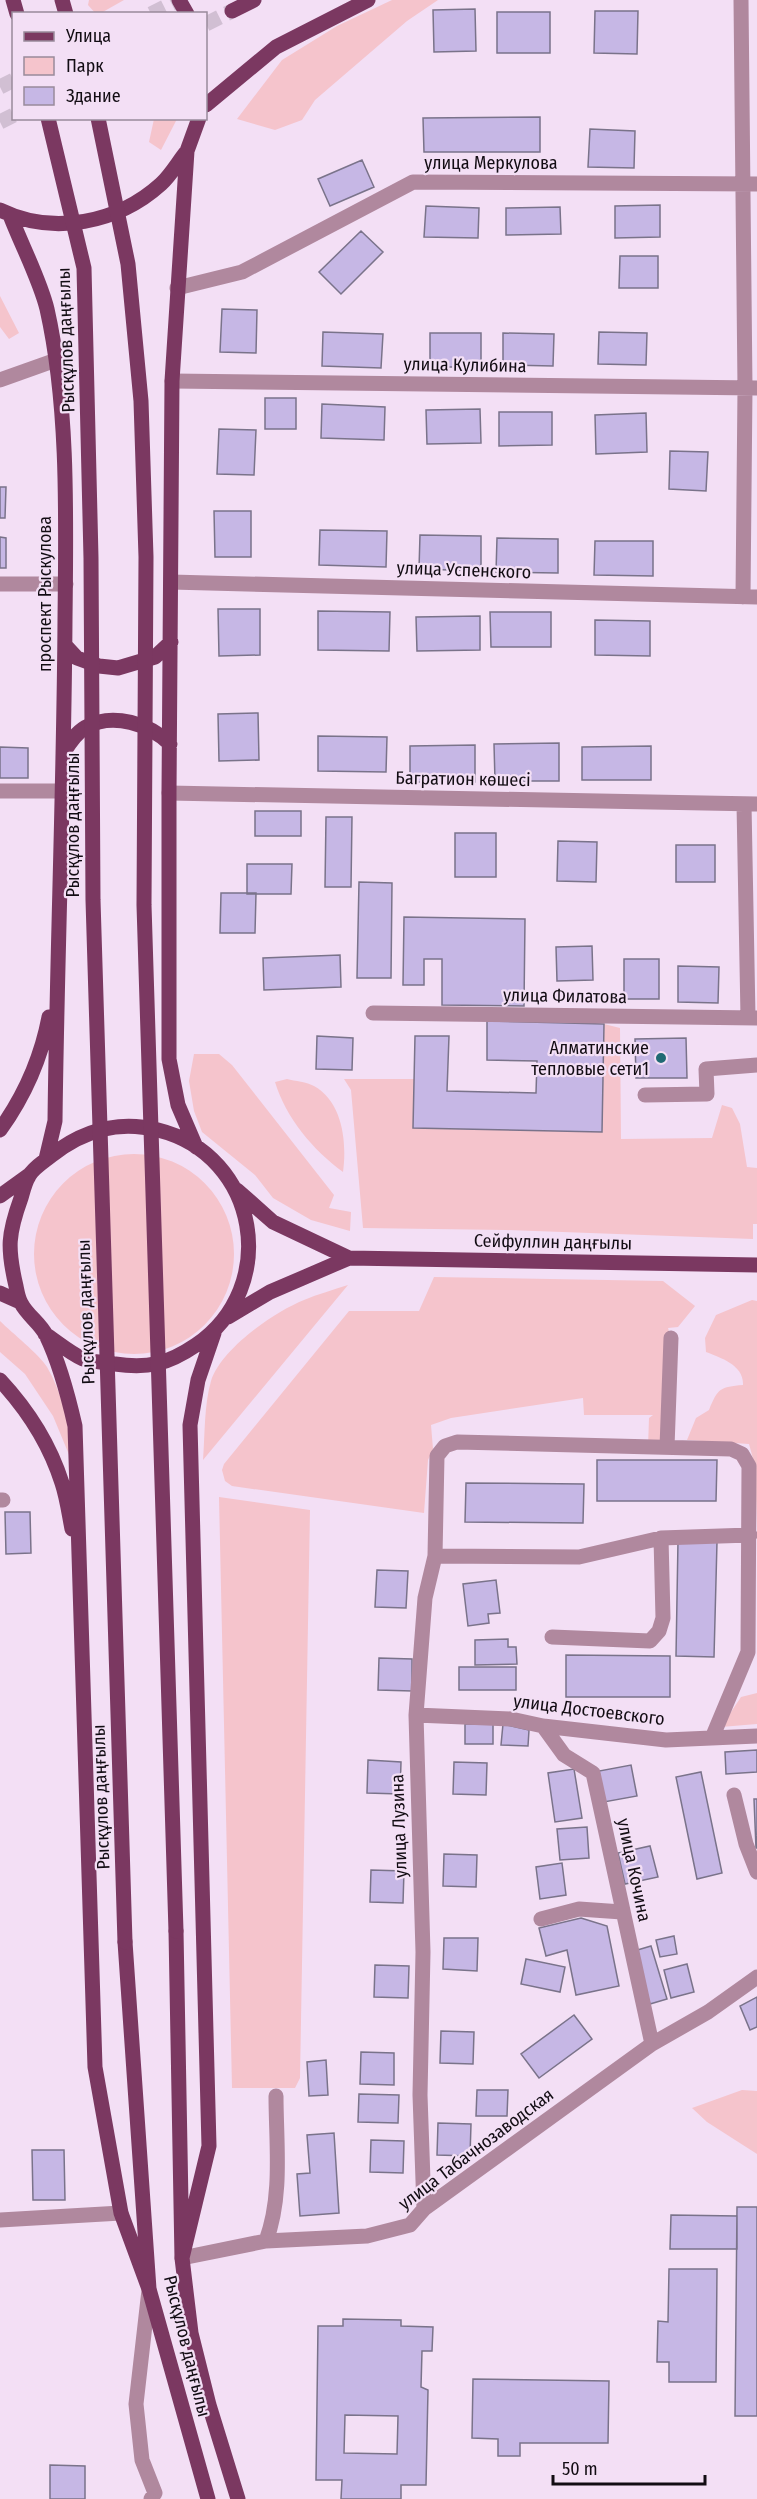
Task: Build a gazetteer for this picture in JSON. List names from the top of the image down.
{
  "streets": {
    "main road": ["Рысқұлов даңғылы", "проспект Рыскулова", "Сейфуллин даңғылы"],
    "street": [
      "улица Меркулова",
      "улица Кулибина",
      "улица Успенского",
      "Багратион көшесі",
      "улица Филатова",
      "улица Достоевского",
      "улица Лузина",
      "улица Кочина",
      "улица Табачнозаводская"
    ]
  },
  "crossings": [
    ["Рысқұлов даңғылы", "улица Табачнозаводская"],
    ["улица Достоевского", "улица Лузина"],
    ["улица Достоевского", "улица Кочина"],
    ["улица Лузина", "улица Табачнозаводская"],
    ["улица Кочина", "улица Табачнозаводская"]
  ],
  "places": ["Алматинские тепловые сети1"],
  "legend": ["Улица", "Парк", "Здание"],
  "scale_bar": "50 m"
}
